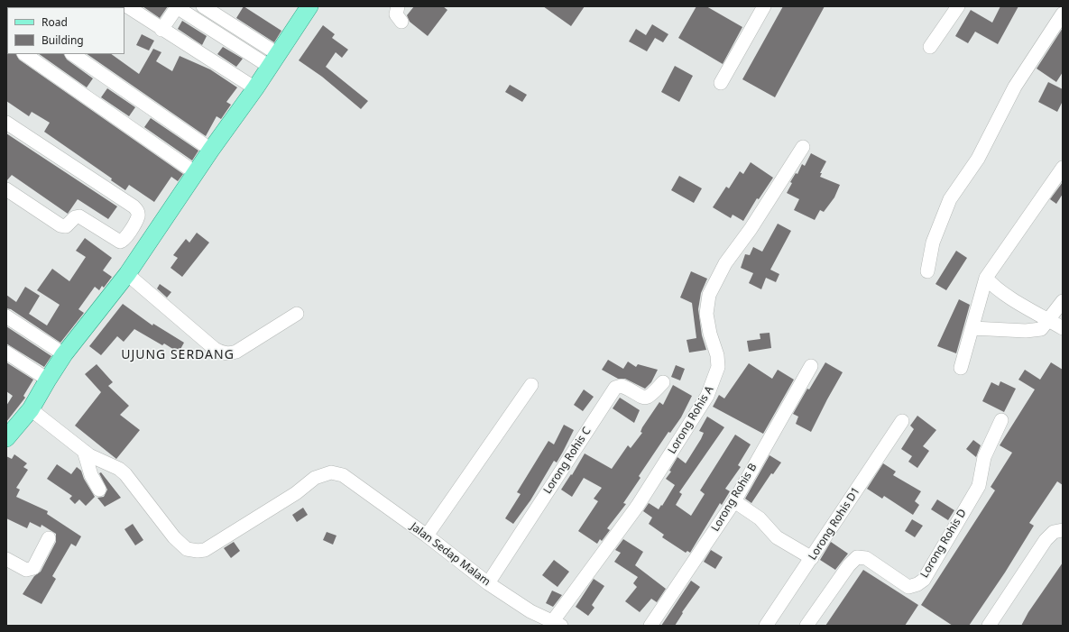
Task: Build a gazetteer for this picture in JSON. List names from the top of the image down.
{
  "streets": {
    "street": [
      "Lorong Rohis A",
      "Lorong Rohis C",
      "Lorong Rohis B",
      "Lorong Rohis D1",
      "Lorong Rohis D",
      "Jalan Sedap Malam"
    ]
  },
  "crossings": [
    ["Lorong Rohis A", "Jalan Sedap Malam"],
    ["Lorong Rohis C", "Jalan Sedap Malam"]
  ],
  "districts": ["UJUNG SERDANG"],
  "legend": ["Road", "Building"]
}
